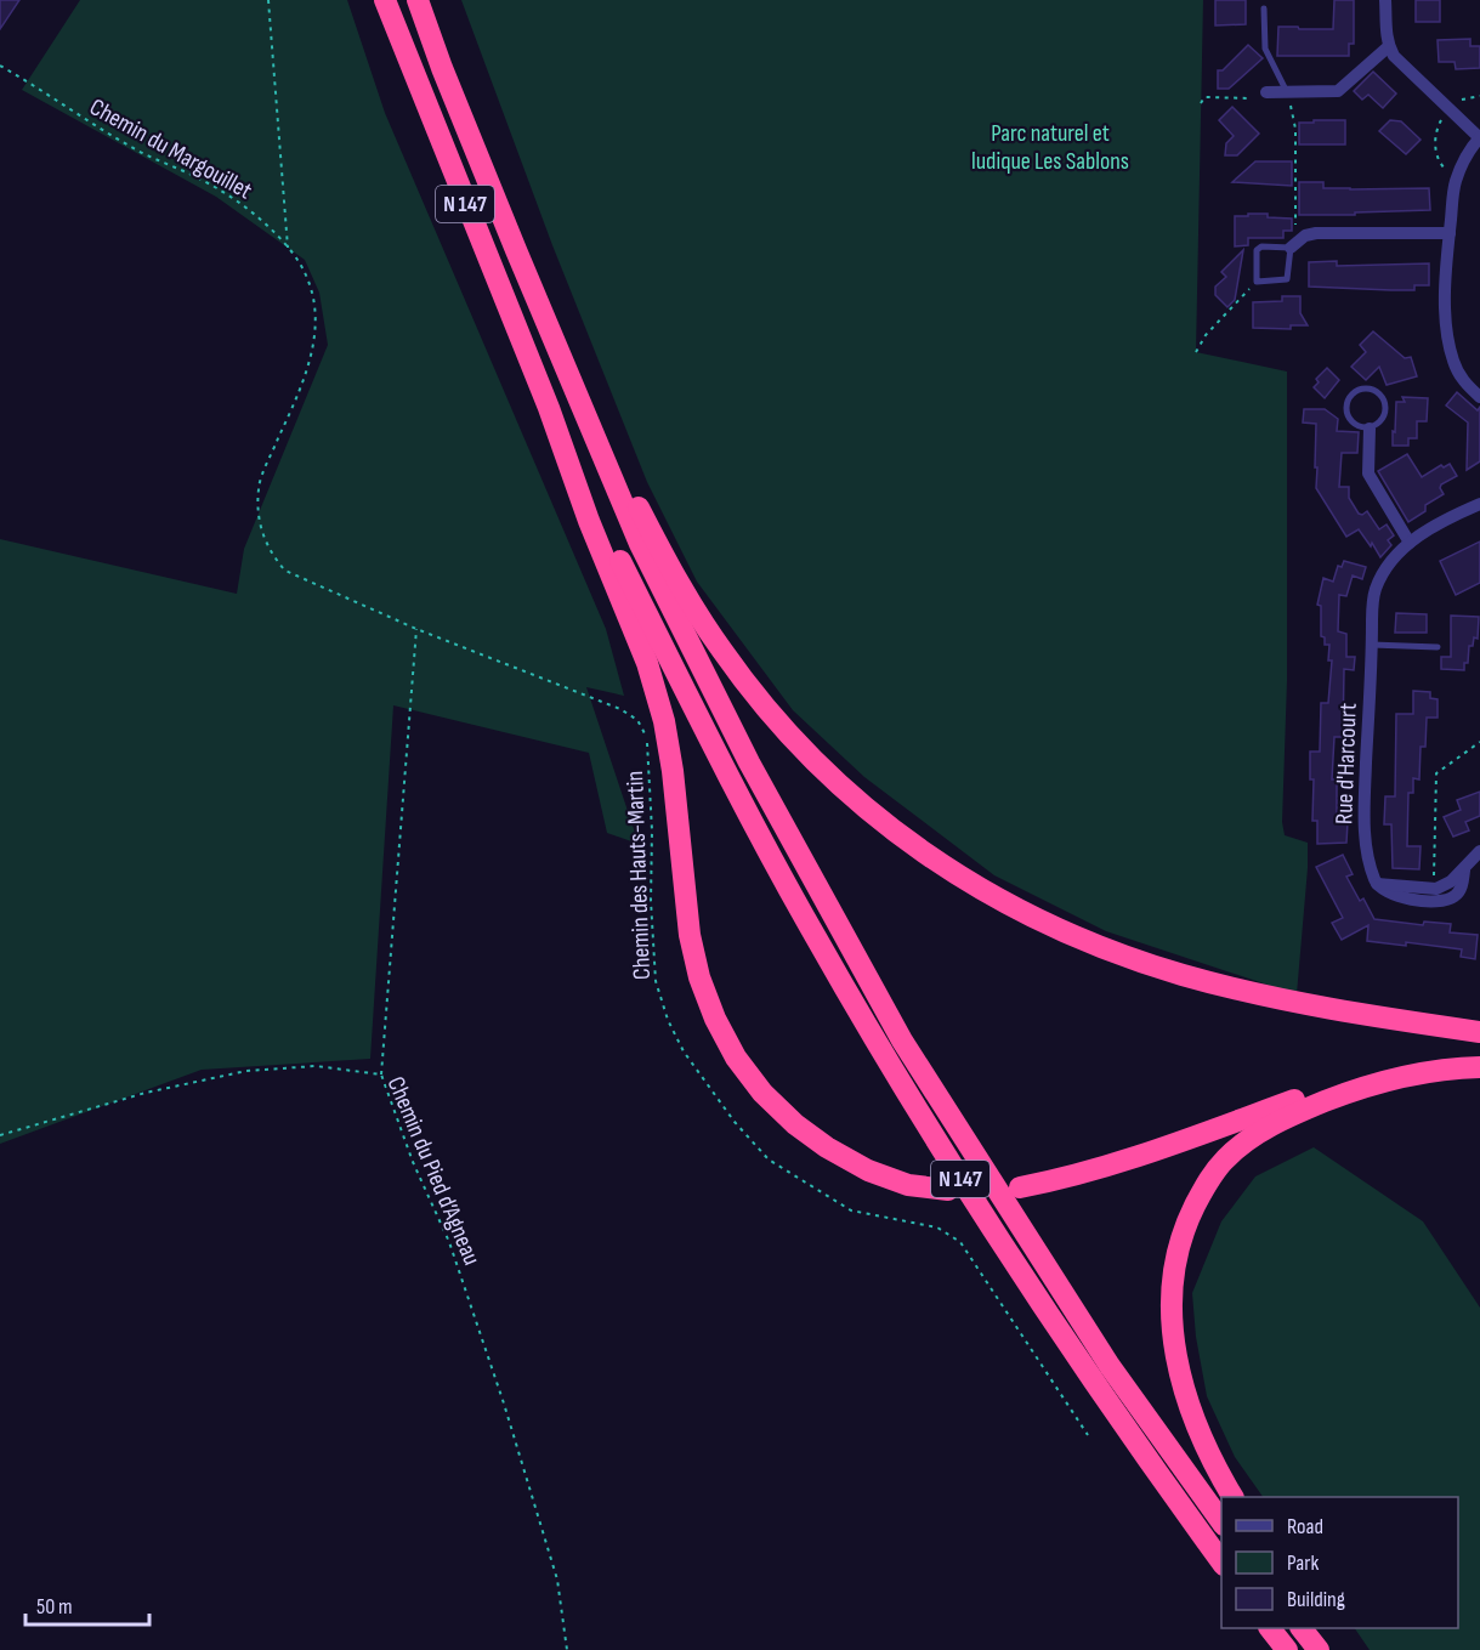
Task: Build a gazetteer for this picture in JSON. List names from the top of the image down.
{
  "streets": {
    "highway": ["N 147"],
    "street": ["Rue d'Harcourt"],
    "path": ["Chemin du Margouillet", "Chemin des Hauts-Martin", "Chemin du Pied d’Agneau"]
  },
  "crossings": [
    ["Chemin du Margouillet", "Chemin des Hauts-Martin"]
  ],
  "parks": ["Parc naturel et ludique Les Sablons"],
  "legend": ["Road", "Park", "Building"],
  "scale_bar": "50 m"
}
